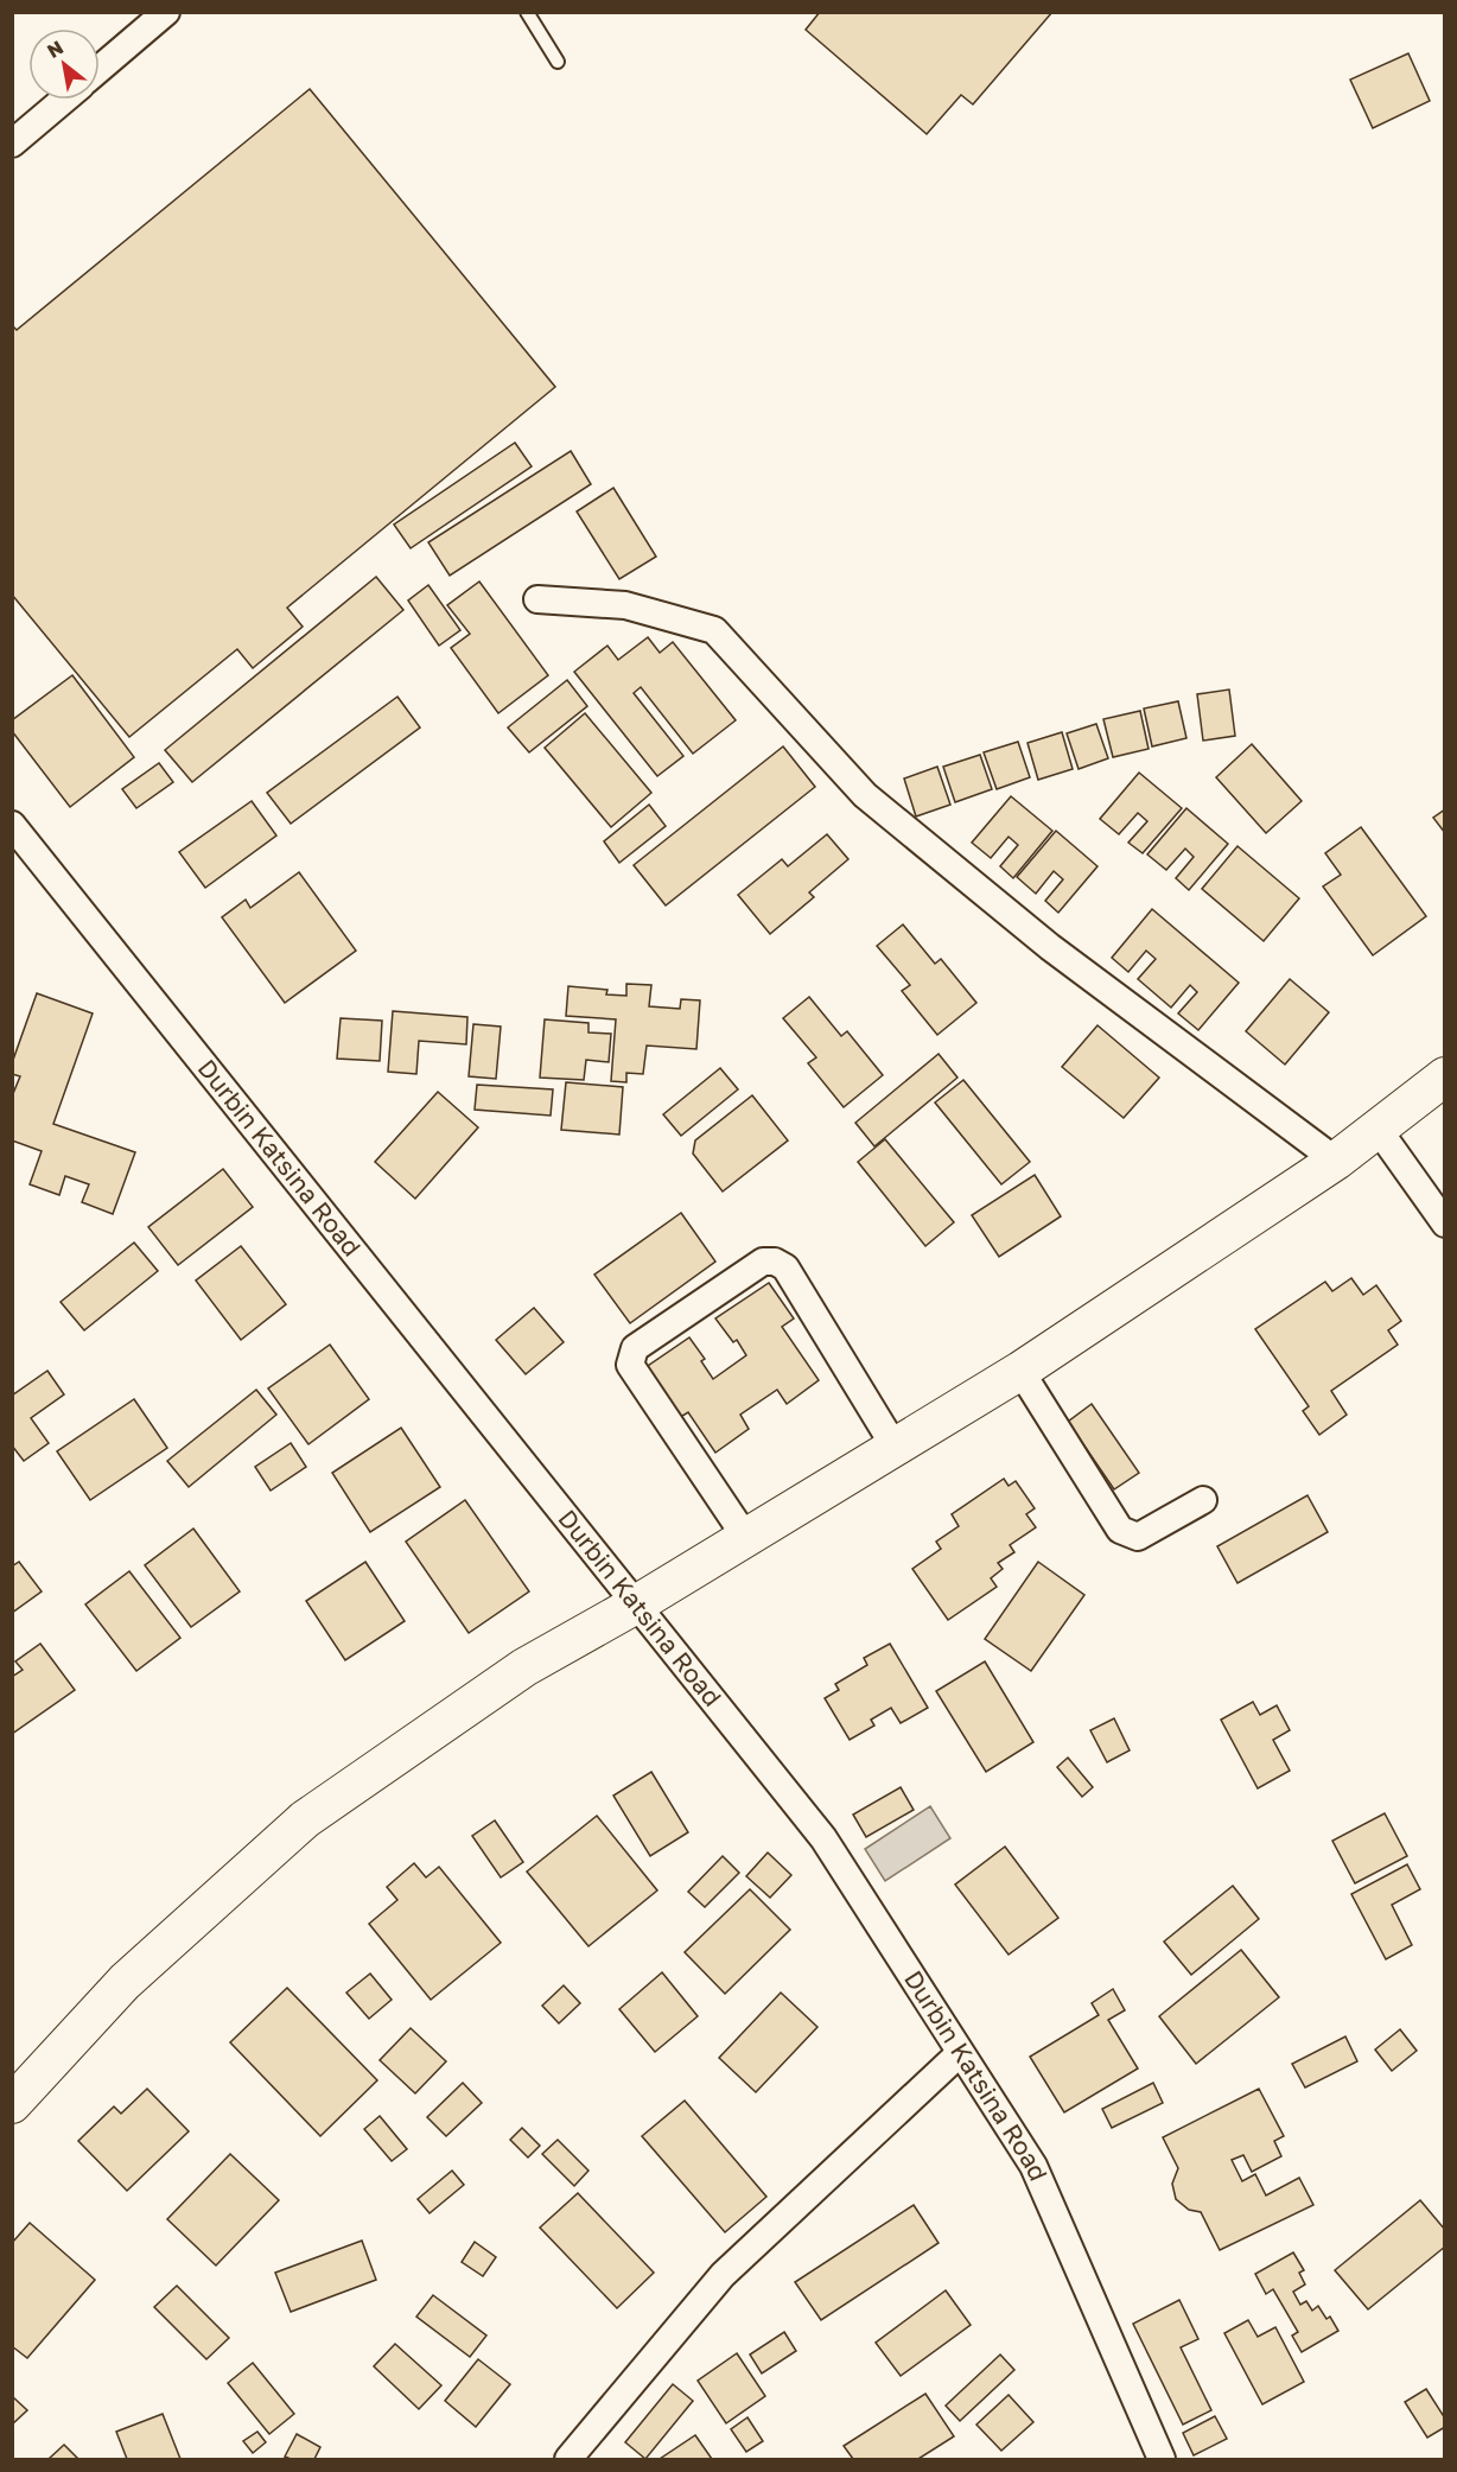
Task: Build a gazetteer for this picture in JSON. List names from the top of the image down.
{
  "streets": {
    "street": ["Durbin Katsina Road"]
  },
  "north": "top left"
}
